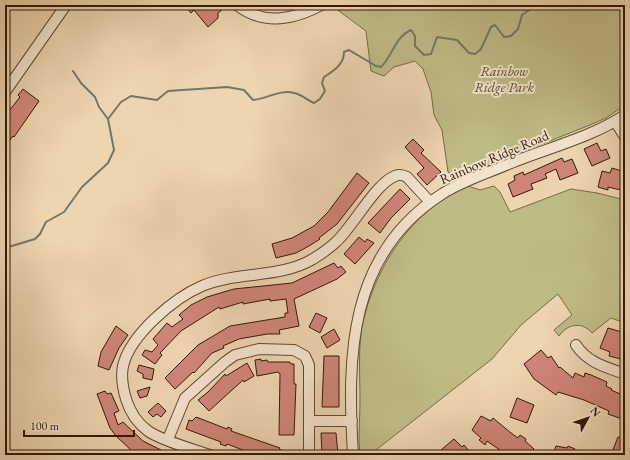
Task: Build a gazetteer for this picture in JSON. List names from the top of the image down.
{
  "streets": {
    "street": ["Rainbow Ridge Road"]
  },
  "parks": ["Rainbow Ridge Park"],
  "scale_bar": "100 m",
  "north": "top right"
}
